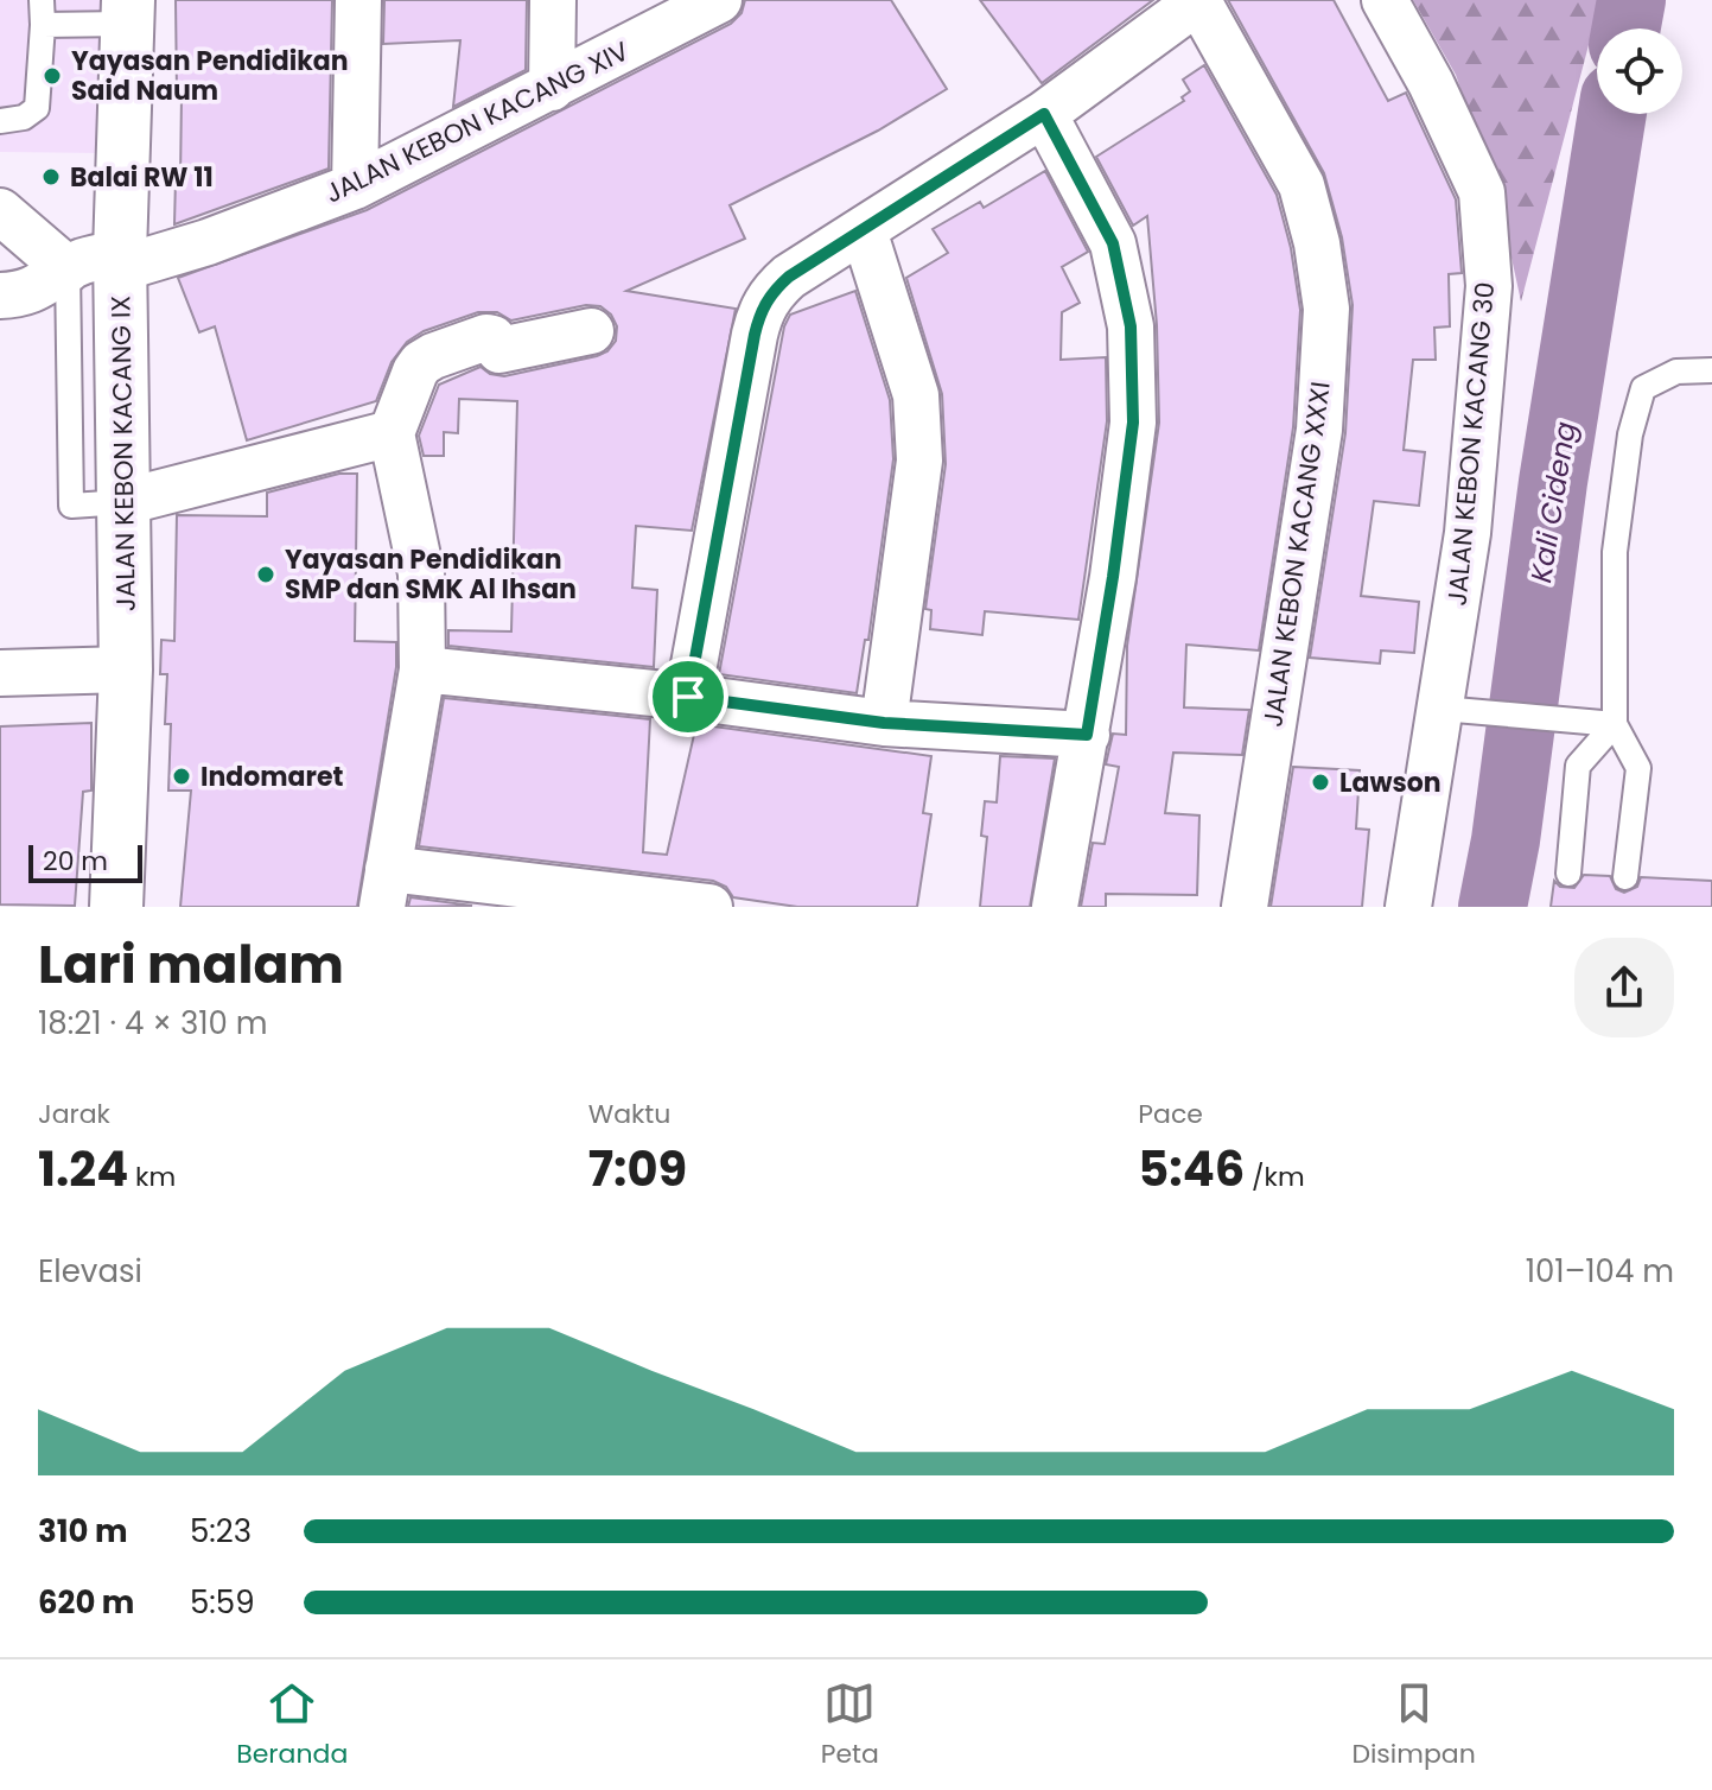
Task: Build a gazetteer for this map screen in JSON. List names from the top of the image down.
{
  "streets": {
    "street": [
      "JALAN KEBON KACANG XIV",
      "JALAN KEBON KACANG 30",
      "JALAN KEBON KACANG IX",
      "JALAN KEBON KACANG XXXI"
    ]
  },
  "crossings": [
    ["JALAN KEBON KACANG XIV", "JALAN KEBON KACANG IX"]
  ],
  "water": ["Kali Cideng"],
  "places": [
    "Yayasan Pendidikan Said Naum",
    "Balai RW 11",
    "Yayasan Pendidikan SMP dan SMK Al Ihsan",
    "Indomaret",
    "Lawson"
  ],
  "scale_bar": "20 m",
  "page": {
    "scale": "20 m",
    "heading": ["Lari malam", "18:21 · 4 × 310 m"],
    "stats": [
      ["Jarak", "1.24 km"],
      ["Waktu", "7:09"],
      ["Pace", "5:46 /km"]
    ],
    "chart": ["Elevasi", "101–104 m"],
    "list": [
      {
        "name": "310 m",
        "note": "5:23"
      },
      {
        "name": "620 m",
        "note": "5:59"
      }
    ],
    "tabs": ["Beranda", "Peta", "Disimpan"]
  }
}
